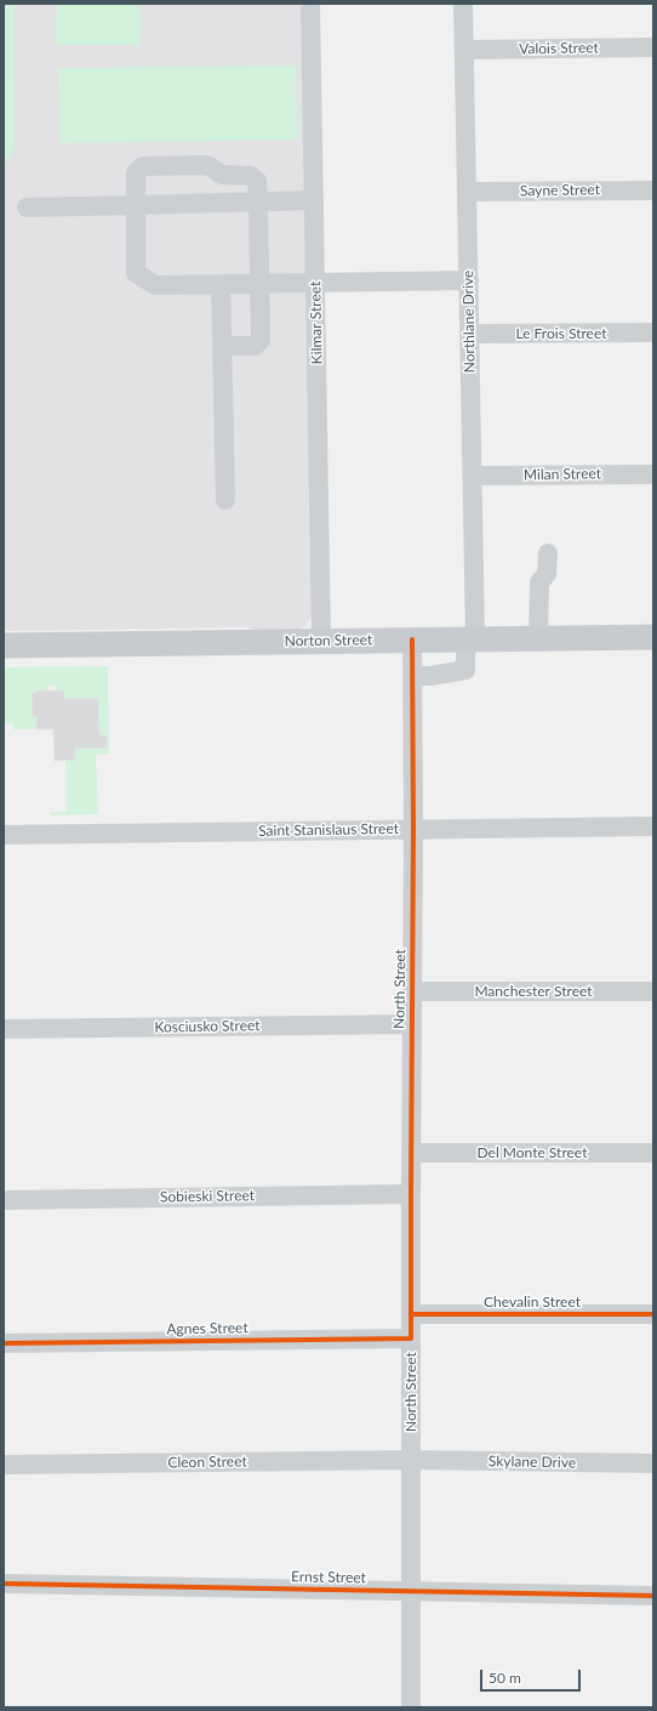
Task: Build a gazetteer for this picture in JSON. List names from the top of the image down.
{
  "streets": {
    "main road": ["Norton Street"],
    "street": [
      "Valois Street",
      "Sayne Street",
      "Northlane Drive",
      "Kilmar Street",
      "Le Frois Street",
      "Milan Street",
      "Saint Stanislaus Street",
      "North Street",
      "Manchester Street",
      "Kosciusko Street",
      "Del Monte Street",
      "Sobieski Street",
      "Chevalin Street",
      "Agnes Street",
      "Cleon Street",
      "Skylane Drive",
      "Ernst Street"
    ]
  },
  "crossings": [
    ["Valois Street", "Northlane Drive"],
    ["Sayne Street", "Northlane Drive"],
    ["Northlane Drive", "Le Frois Street"],
    ["Northlane Drive", "Milan Street"],
    ["Northlane Drive", "Norton Street"],
    ["Northlane Drive", "North Street"],
    ["Kilmar Street", "Norton Street"],
    ["Norton Street", "North Street"],
    ["Saint Stanislaus Street", "North Street"],
    ["North Street", "Manchester Street"],
    ["North Street", "Kosciusko Street"],
    ["North Street", "Del Monte Street"],
    ["North Street", "Sobieski Street"],
    ["North Street", "Chevalin Street"],
    ["North Street", "Agnes Street"],
    ["North Street", "Cleon Street"],
    ["North Street", "Skylane Drive"],
    ["North Street", "Ernst Street"],
    ["Cleon Street", "Skylane Drive"]
  ],
  "scale_bar": "50 m"
}
